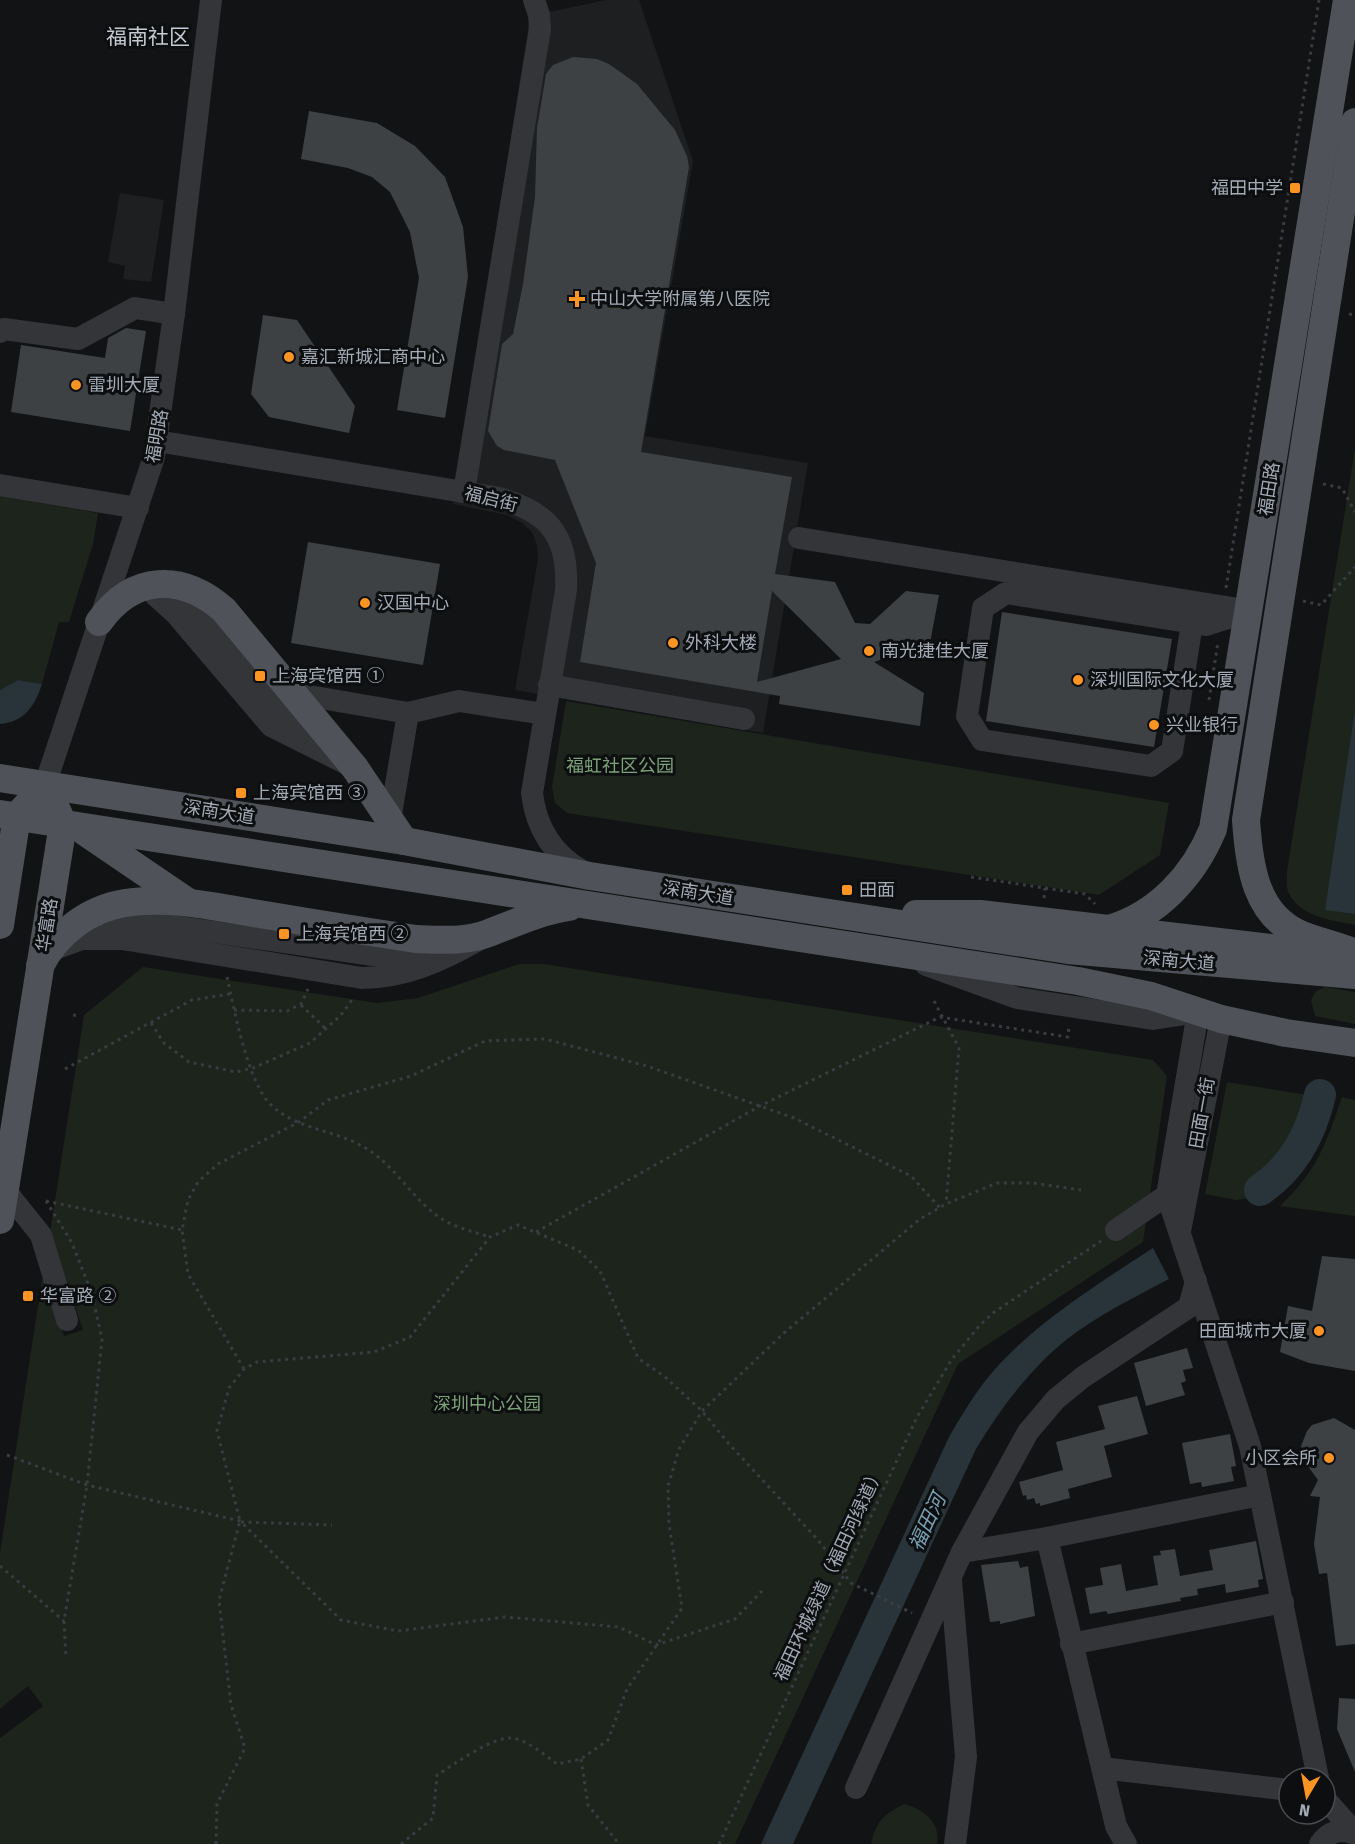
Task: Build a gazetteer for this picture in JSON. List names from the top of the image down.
{
  "streets": {
    "main road": ["福田路", "深南大道", "华富路"],
    "street": ["福明路", "福启街", "田面一街"],
    "path": ["福田环城绿道（福田河绿道）"]
  },
  "crossings": [
    ["福明路", "福启街"],
    ["福明路", "深南大道"],
    ["福启街", "深南大道"],
    ["深南大道", "华富路"],
    ["深南大道", "田面一街"]
  ],
  "districts": ["福南社区"],
  "water": ["福田河"],
  "parks": ["福虹社区公园", "深圳中心公园"],
  "places": {
    "transit": [
      "福田中学",
      "上海宾馆西 ①",
      "上海宾馆西 ③",
      "田面",
      "上海宾馆西 ②",
      "华富路 ②"
    ],
    "health": ["中山大学附属第八医院"],
    "other": [
      "嘉汇新城汇商中心",
      "雷圳大厦",
      "汉国中心",
      "外科大楼",
      "南光捷佳大厦",
      "深圳国际文化大厦",
      "兴业银行",
      "田面城市大厦",
      "小区会所"
    ]
  },
  "north": "bottom"
}
